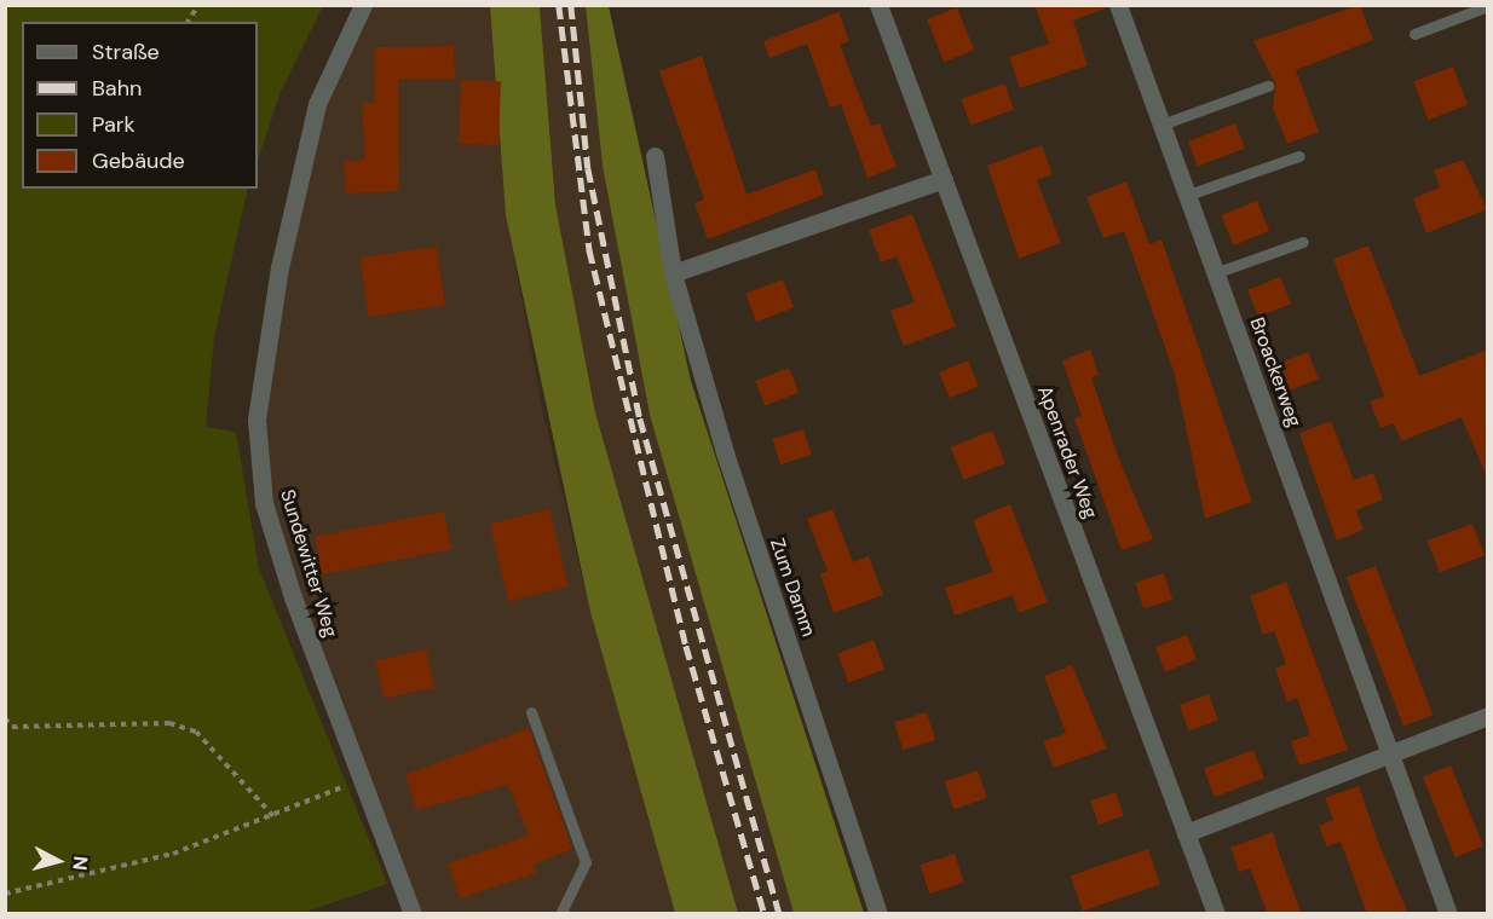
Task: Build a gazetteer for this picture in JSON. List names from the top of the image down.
{
  "streets": {
    "street": [
      "Broackerweg",
      "Apenrader Weg",
      "Sundewitter Weg",
      "Zum Damm"
    ]
  },
  "legend": [
    "Straße",
    "Bahn",
    "Park",
    "Gebäude"
  ],
  "north": "right"
}
